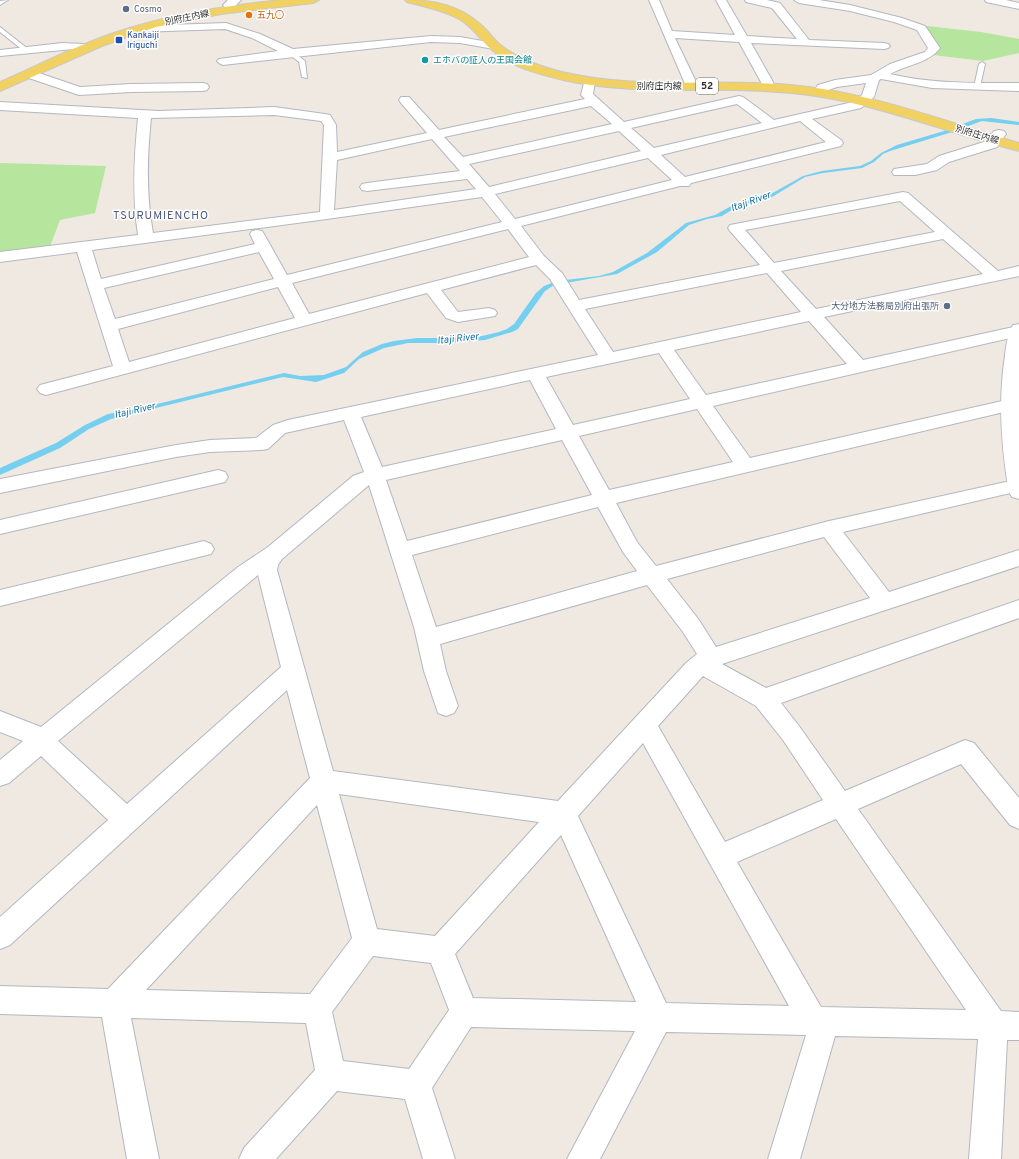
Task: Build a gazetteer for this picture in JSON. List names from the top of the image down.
{
  "streets": {
    "main road": ["別府庄内線", "52"]
  },
  "districts": ["TSURUMIENCHO"],
  "water": ["Itaji River"],
  "places": {
    "other": [
      "Cosmo",
      "五九〇",
      "エホバの証人の王国会館",
      "大分地方法務局別府出張所"
    ],
    "transit": ["Kankaiji Iriguchi"]
  }
}
